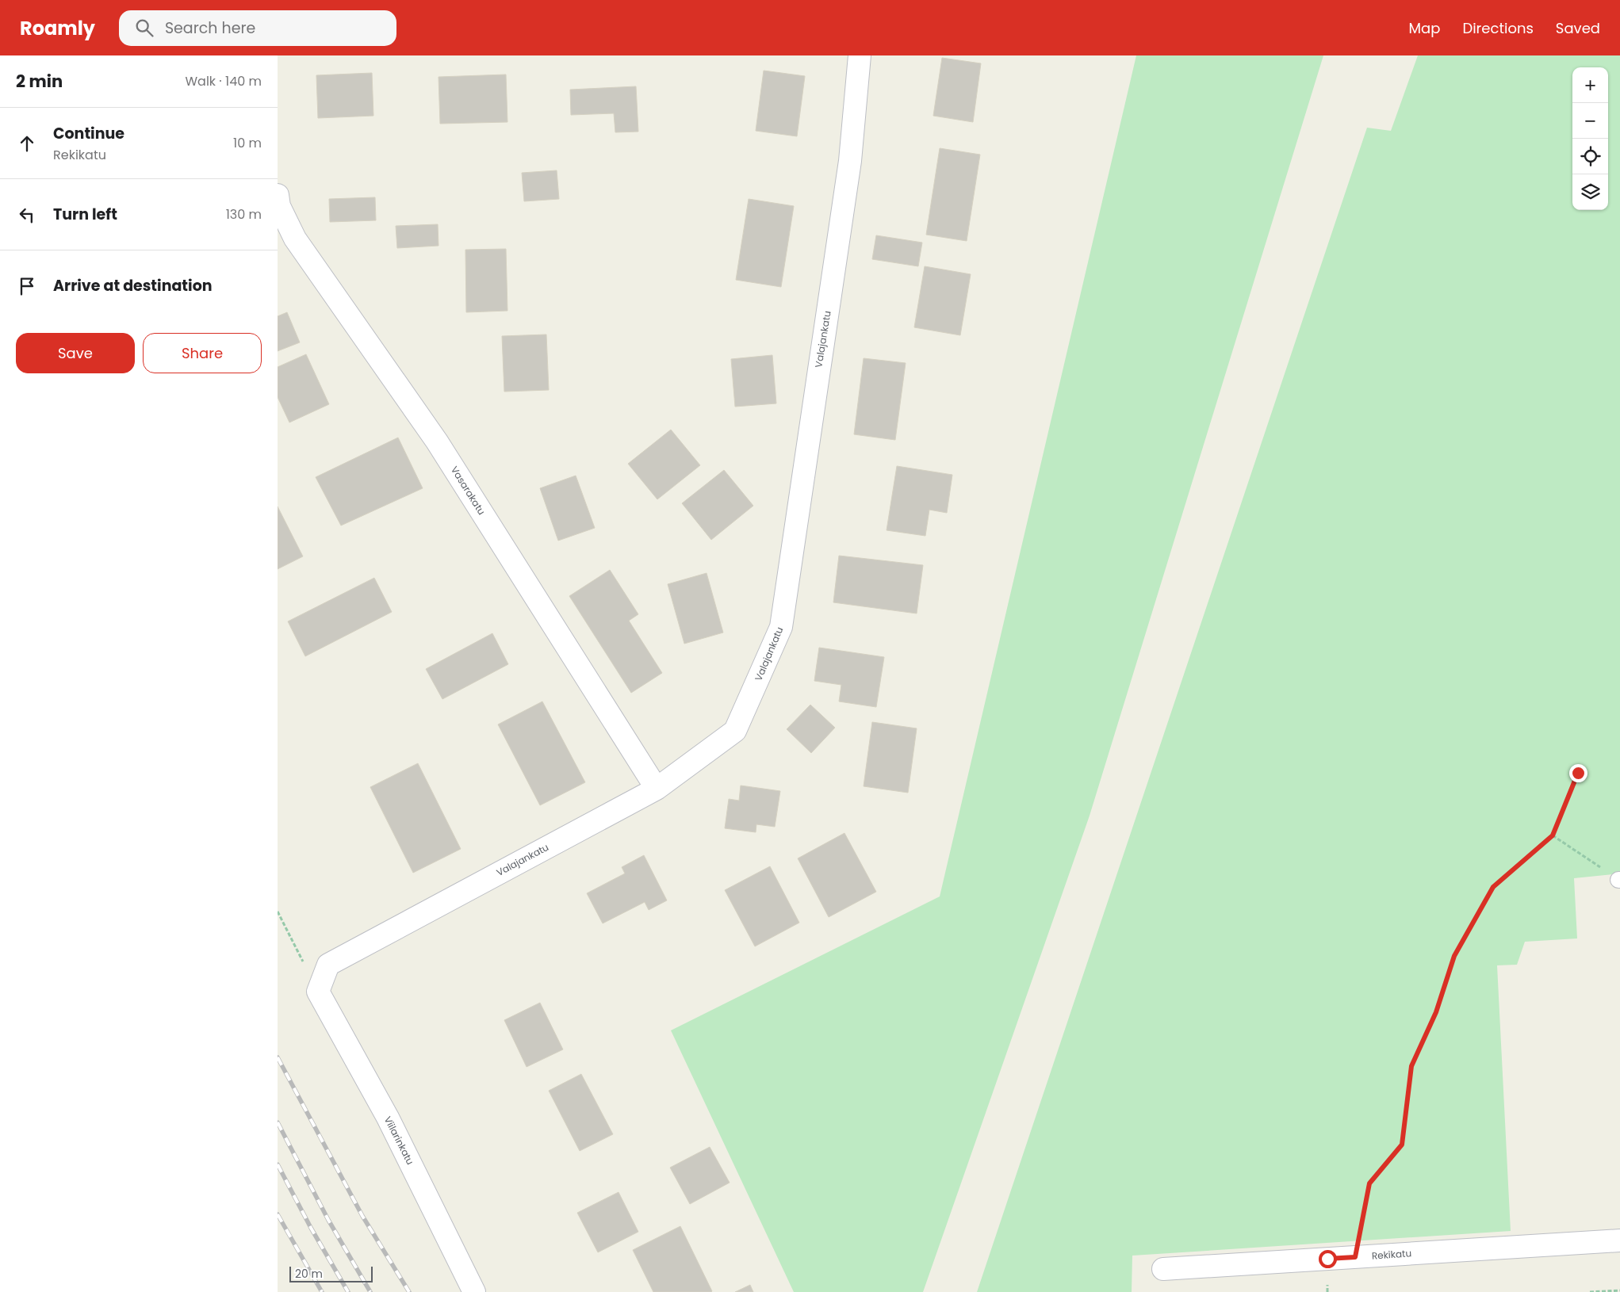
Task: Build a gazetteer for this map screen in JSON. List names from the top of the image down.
{
  "streets": {
    "street": [
      "Valajankatu",
      "Vasarakatu",
      "Viilarinkatu",
      "Rekikatu"
    ]
  },
  "crossings": [
    ["Valajankatu", "Vasarakatu"],
    ["Valajankatu", "Viilarinkatu"]
  ],
  "scale_bar": "20 m",
  "page": {
    "header": "Roamly",
    "search": "Search here",
    "nav": ["Map", "Directions", "Saved"],
    "heading": ["2 min", "Walk · 140 m"],
    "map_buttons": ["+", "−"],
    "list": [
      ["Continue", "Rekikatu", "10 m"],
      ["Turn left", "130 m"],
      "Arrive at destination"
    ],
    "buttons": ["Save", "Share"],
    "scale": "20 m"
  }
}
